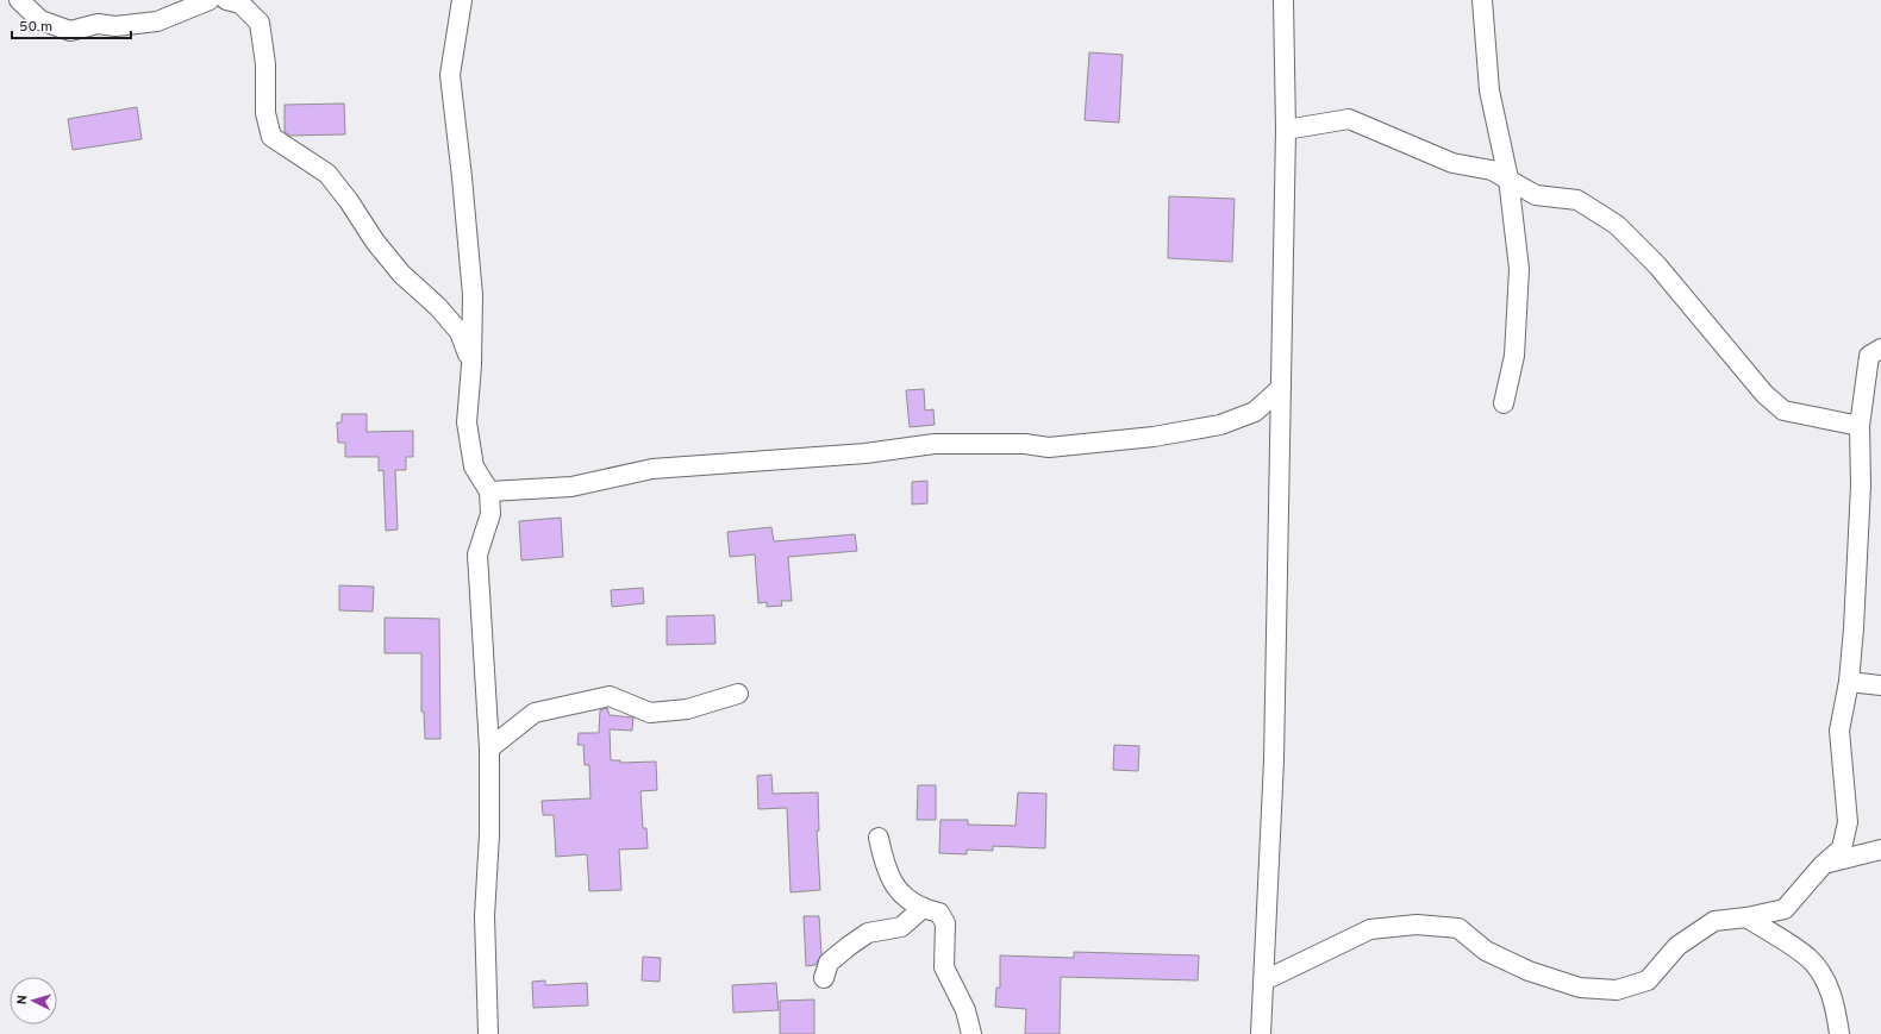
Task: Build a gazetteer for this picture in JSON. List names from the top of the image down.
{
  "scale_bar": "50 m",
  "north": "left"
}
